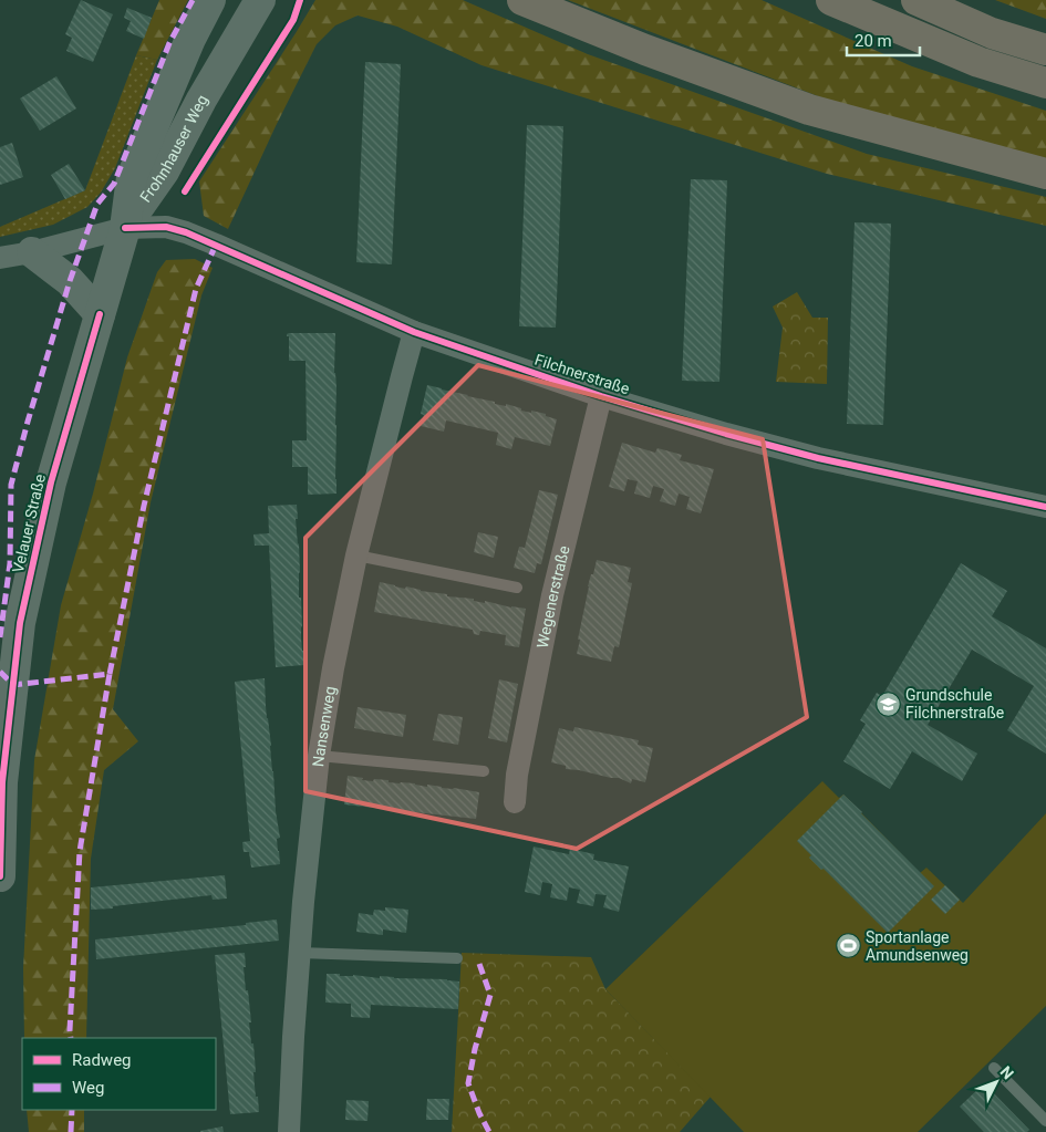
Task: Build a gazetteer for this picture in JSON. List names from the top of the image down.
{
  "streets": {
    "main road": ["Frohnhauser Weg", "Velauer Straße"],
    "street": ["Filchnerstraße", "Wegenerstraße", "Nansenweg"]
  },
  "crossings": [
    ["Frohnhauser Weg", "Filchnerstraße"],
    ["Frohnhauser Weg", "Velauer Straße"],
    ["Filchnerstraße", "Velauer Straße"],
    ["Filchnerstraße", "Wegenerstraße"],
    ["Filchnerstraße", "Nansenweg"]
  ],
  "places": {
    "school or university": ["Grundschule Filchnerstraße"],
    "sports": ["Sportanlage Amundsenweg"]
  },
  "legend": ["Radweg", "Weg"],
  "scale_bar": "20 m",
  "north": "top right"
}
